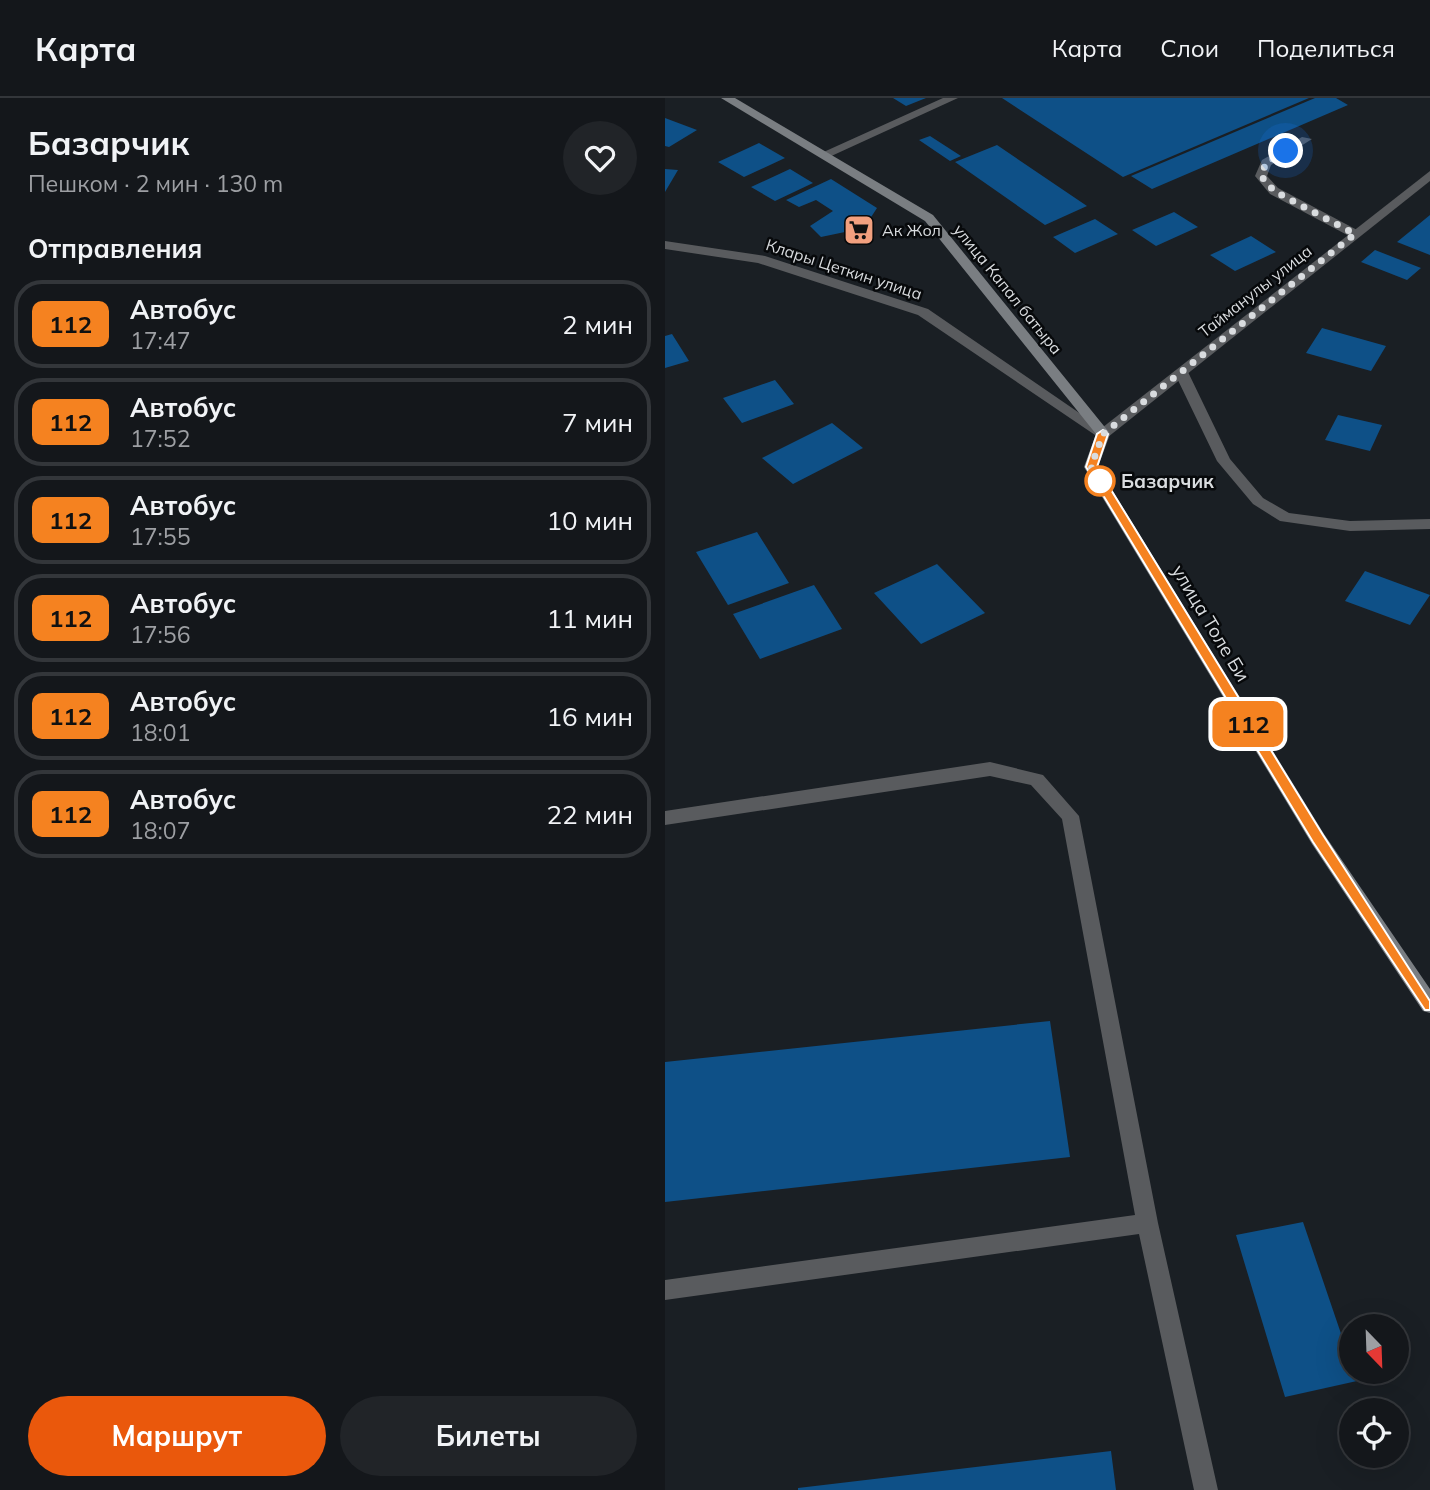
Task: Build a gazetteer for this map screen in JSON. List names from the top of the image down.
{
  "streets": {
    "main road": ["улица Капал батыра", "улица Толе Би"],
    "street": ["Клары Цеткин улица", "Тайманулы улица"]
  },
  "crossings": [
    ["Клары Цеткин улица", "улица Капал батыра"],
    ["Клары Цеткин улица", "Тайманулы улица"],
    ["Клары Цеткин улица", "улица Толе Би"],
    ["улица Капал батыра", "Тайманулы улица"],
    ["улица Капал батыра", "улица Толе Би"],
    ["Тайманулы улица", "улица Толе Би"]
  ],
  "places": {
    "supermarket": ["Ак Жол"],
    "other": ["Базарчик"]
  },
  "lines": ["bus line 112"],
  "north": "bottom right",
  "page": {
    "header": "Карта",
    "nav": ["Карта", "Слои", "Поделиться"],
    "heading": [
      ["Базарчик", "Пешком · 2 мин · 130 m"],
      "Отправления"
    ],
    "on_map": "112",
    "list": [
      {
        "mark": "112",
        "name": "Автобус",
        "note": "17:47",
        "value": "2 мин"
      },
      {
        "mark": "112",
        "name": "Автобус",
        "note": "17:52",
        "value": "7 мин"
      },
      {
        "mark": "112",
        "name": "Автобус",
        "note": "17:55",
        "value": "10 мин"
      },
      {
        "mark": "112",
        "name": "Автобус",
        "note": "17:56",
        "value": "11 мин"
      },
      {
        "mark": "112",
        "name": "Автобус",
        "note": "18:01",
        "value": "16 мин"
      },
      {
        "mark": "112",
        "name": "Автобус",
        "note": "18:07",
        "value": "22 мин"
      }
    ],
    "buttons": ["Маршрут", "Билеты"]
  }
}
